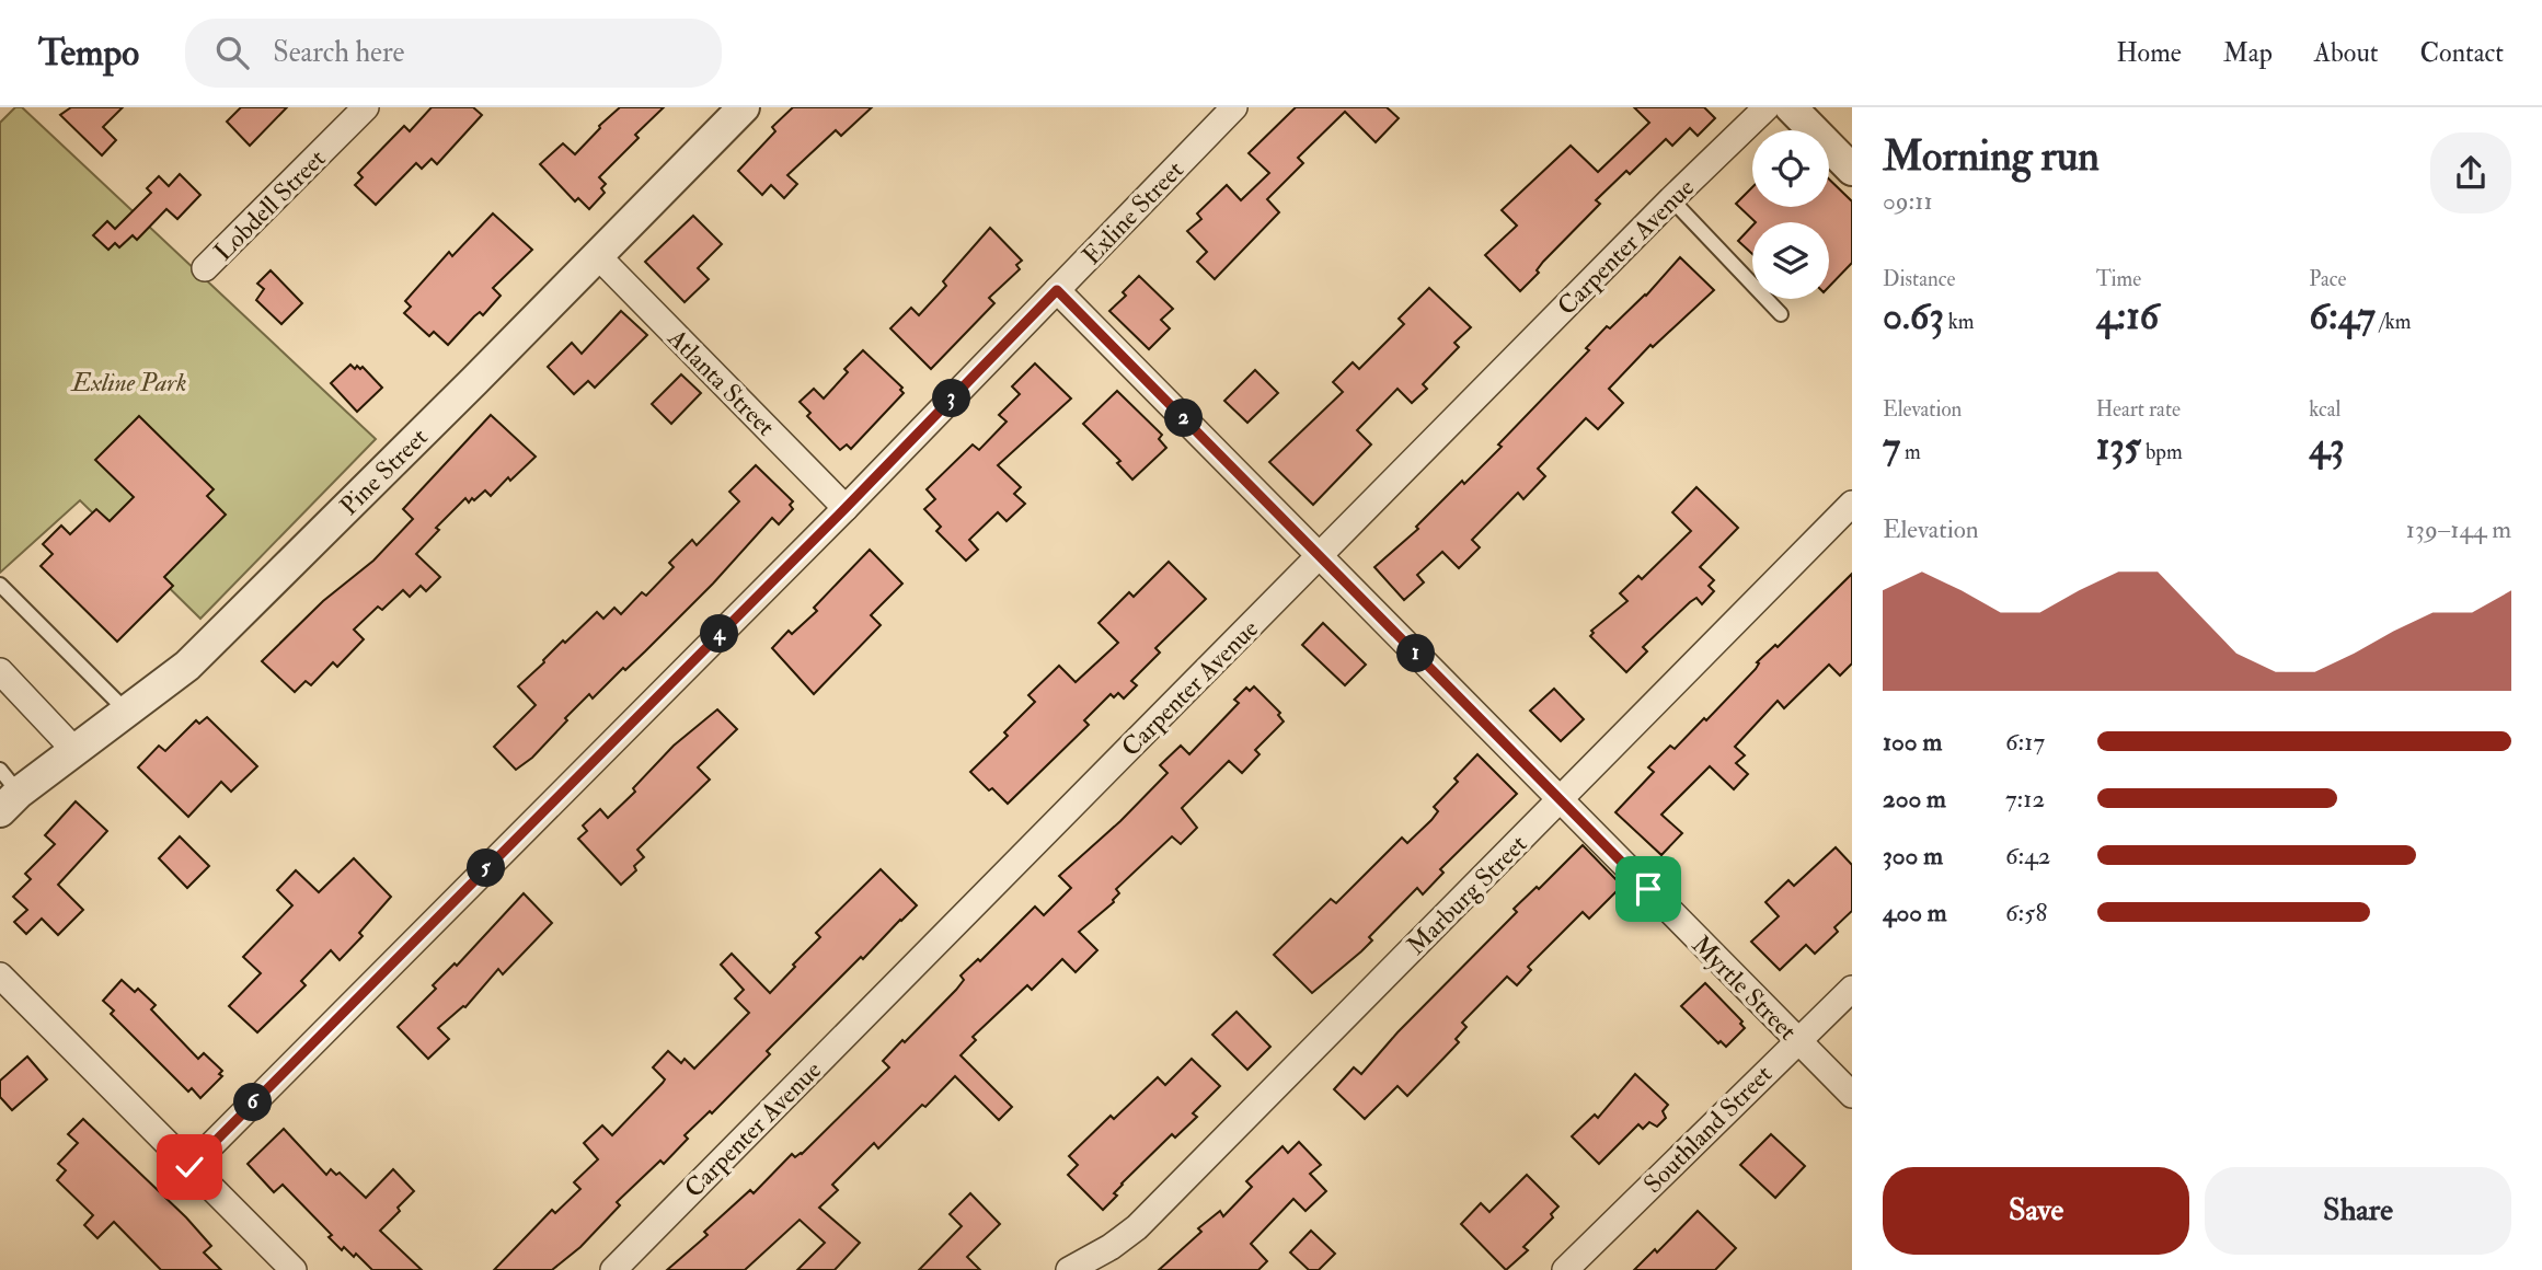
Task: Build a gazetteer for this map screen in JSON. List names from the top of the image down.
{
  "streets": {
    "street": [
      "Lobdell Street",
      "Exline Street",
      "Carpenter Avenue",
      "Atlanta Street",
      "Pine Street",
      "Marburg Street",
      "Myrtle Street",
      "Southland Street"
    ]
  },
  "crossings": [
    ["Exline Street", "Atlanta Street"],
    ["Exline Street", "Myrtle Street"],
    ["Carpenter Avenue", "Myrtle Street"],
    ["Atlanta Street", "Pine Street"],
    ["Marburg Street", "Myrtle Street"],
    ["Myrtle Street", "Southland Street"]
  ],
  "parks": ["Exline Park"],
  "page": {
    "header": "Tempo",
    "search": "Search here",
    "nav": [
      "Home",
      "Map",
      "About",
      "Contact"
    ],
    "heading": ["Morning run", "09:11"],
    "stats": [
      ["Distance", "0.63 km"],
      ["Time", "4:16"],
      ["Pace", "6:47 /km"],
      ["Elevation", "7 m"],
      ["Heart rate", "135 bpm"],
      ["kcal", "43"]
    ],
    "pins": [
      "3",
      "2",
      "4",
      "1",
      "5",
      "6"
    ],
    "chart": ["Elevation", "139–144 m"],
    "list": [
      {
        "name": "100 m",
        "note": "6:17"
      },
      {
        "name": "200 m",
        "note": "7:12"
      },
      {
        "name": "300 m",
        "note": "6:42"
      },
      {
        "name": "400 m",
        "note": "6:58"
      }
    ],
    "buttons": ["Save", "Share"]
  }
}
